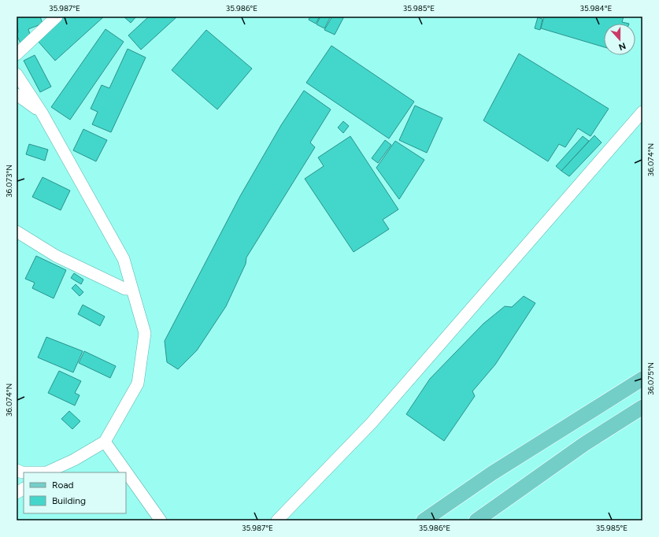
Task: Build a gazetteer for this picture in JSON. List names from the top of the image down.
{
  "legend": ["Road", "Building"],
  "north": "bottom",
  "coordinates": [
    "35.987°E",
    "35.986°E",
    "35.985°E",
    "35.984°E",
    "36.074°N",
    "36.073°N",
    "36.075°N"
  ]
}
